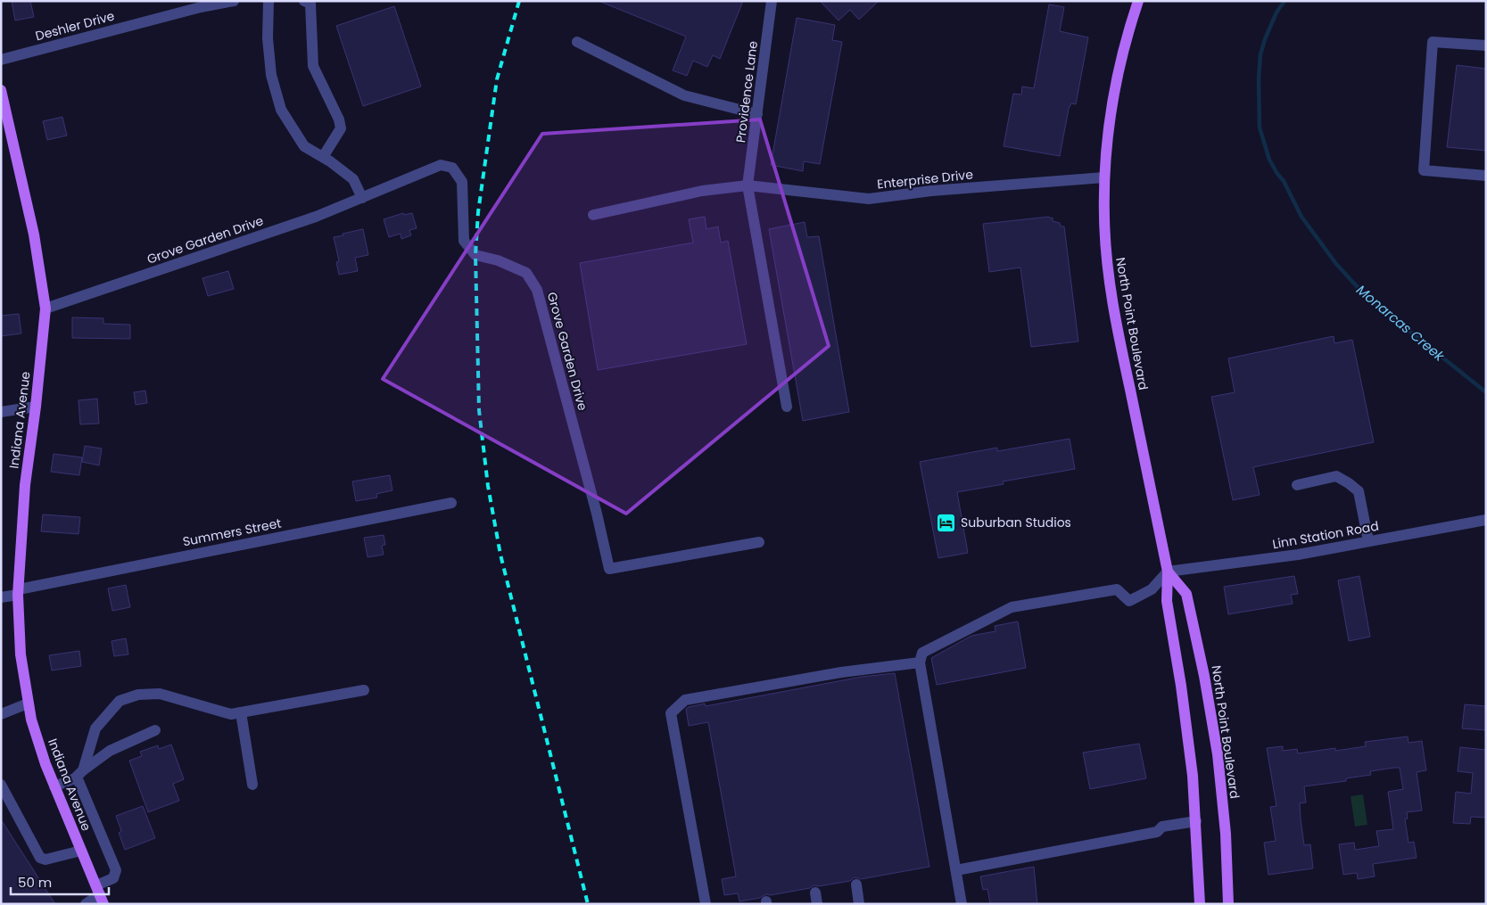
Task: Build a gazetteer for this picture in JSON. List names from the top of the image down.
{
  "streets": {
    "main road": ["North Point Boulevard", "Indiana Avenue"],
    "street": [
      "Deshler Drive",
      "Providence Lane",
      "Enterprise Drive",
      "Grove Garden Drive",
      "Summers Street",
      "Linn Station Road"
    ]
  },
  "crossings": [
    ["Providence Lane", "Enterprise Drive"],
    ["Enterprise Drive", "North Point Boulevard"],
    ["Grove Garden Drive", "Indiana Avenue"],
    ["North Point Boulevard", "Linn Station Road"],
    ["Indiana Avenue", "Summers Street"]
  ],
  "water": ["Monarcas Creek"],
  "places": {
    "hotel": ["Suburban Studios"]
  },
  "scale_bar": "50 m"
}
